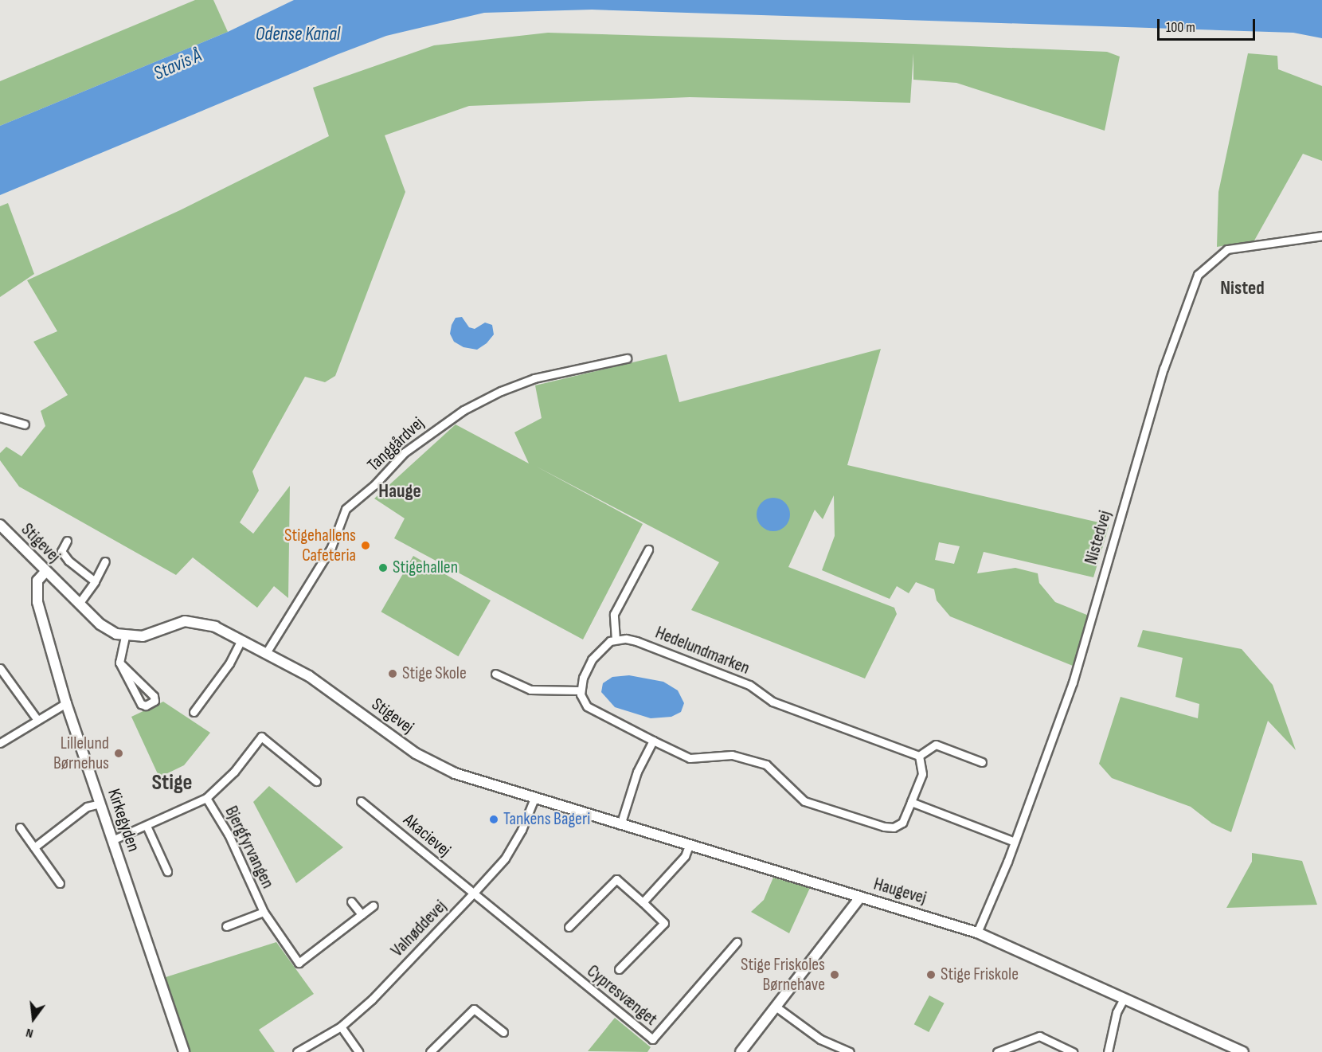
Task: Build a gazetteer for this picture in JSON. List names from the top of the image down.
{
  "streets": {
    "street": [
      "Tanggårdvej",
      "Nistedvej",
      "Stigevej",
      "Hedelundmarken",
      "Kirkegyden",
      "Akacievej",
      "Bjergfyrvangen",
      "Haugevej",
      "Valnøddevej",
      "Cypresvænget"
    ]
  },
  "crossings": [
    ["Tanggårdvej", "Stigevej"],
    ["Nistedvej", "Haugevej"],
    ["Stigevej", "Kirkegyden"],
    ["Stigevej", "Haugevej"],
    ["Stigevej", "Valnøddevej"],
    ["Kirkegyden", "Bjergfyrvangen"],
    ["Akacievej", "Valnøddevej"],
    ["Akacievej", "Cypresvænget"],
    ["Haugevej", "Valnøddevej"],
    ["Valnøddevej", "Cypresvænget"]
  ],
  "districts": ["Nisted", "Hauge", "Stige"],
  "water": ["Odense Kanal", "Stavis Å"],
  "places": [
    "Stigehallens Cafeteria",
    "Stigehallen",
    "Stige Skole",
    "Lillelund Børnehus",
    "Tankens Bageri",
    "Stige Friskoles Børnehave",
    "Stige Friskole"
  ],
  "scale_bar": "100 m",
  "north": "bottom"
}
